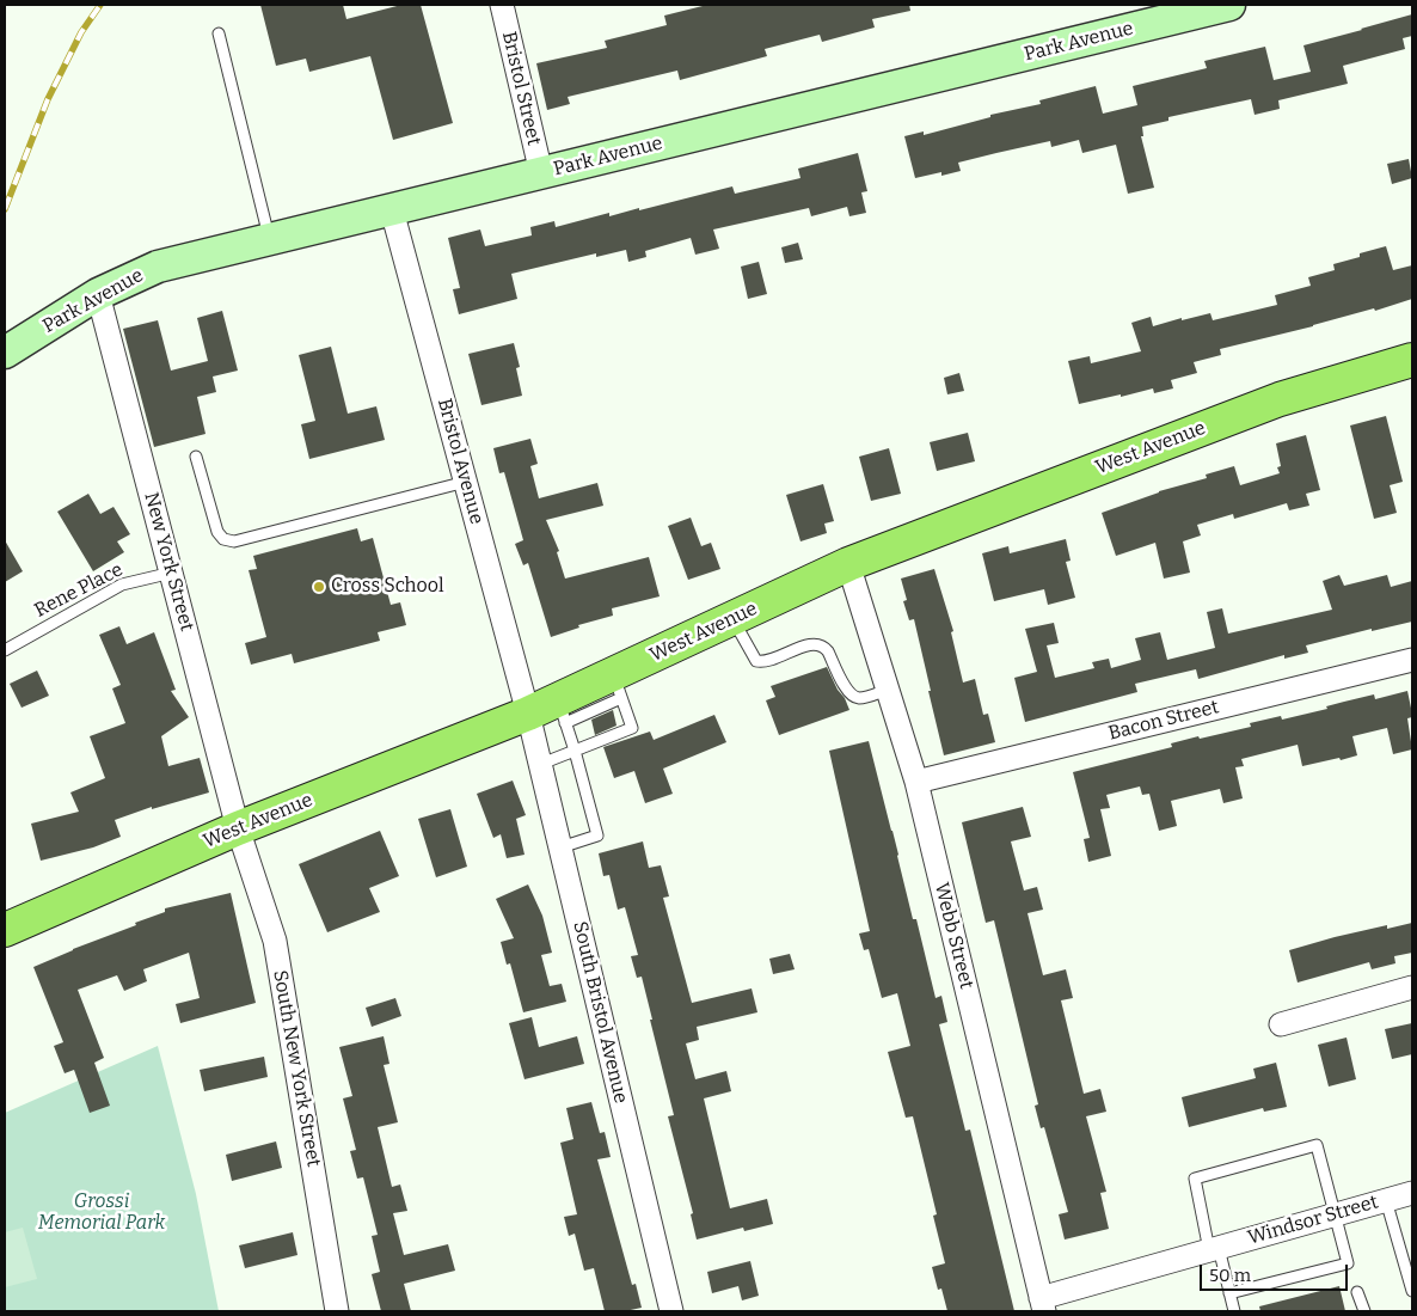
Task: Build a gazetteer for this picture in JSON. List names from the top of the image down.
{
  "streets": {
    "highway": ["West Avenue"],
    "main road": ["Park Avenue"],
    "street": [
      "Bristol Street",
      "Bristol Avenue",
      "New York Street",
      "Bacon Street",
      "Webb Street",
      "South Bristol Avenue",
      "South New York Street",
      "Windsor Street"
    ],
    "lane": ["Rene Place"]
  },
  "crossings": [
    ["Park Avenue", "Bristol Street"],
    ["Park Avenue", "Bristol Avenue"],
    ["Park Avenue", "New York Street"],
    ["West Avenue", "Bristol Avenue"],
    ["West Avenue", "New York Street"],
    ["West Avenue", "Webb Street"],
    ["West Avenue", "South Bristol Avenue"],
    ["West Avenue", "South New York Street"],
    ["Bristol Avenue", "South Bristol Avenue"],
    ["New York Street", "Rene Place"],
    ["New York Street", "South New York Street"],
    ["Bacon Street", "Webb Street"],
    ["Webb Street", "Windsor Street"]
  ],
  "parks": ["Grossi Memorial Park"],
  "places": ["Cross School"],
  "scale_bar": "50 m"
}
